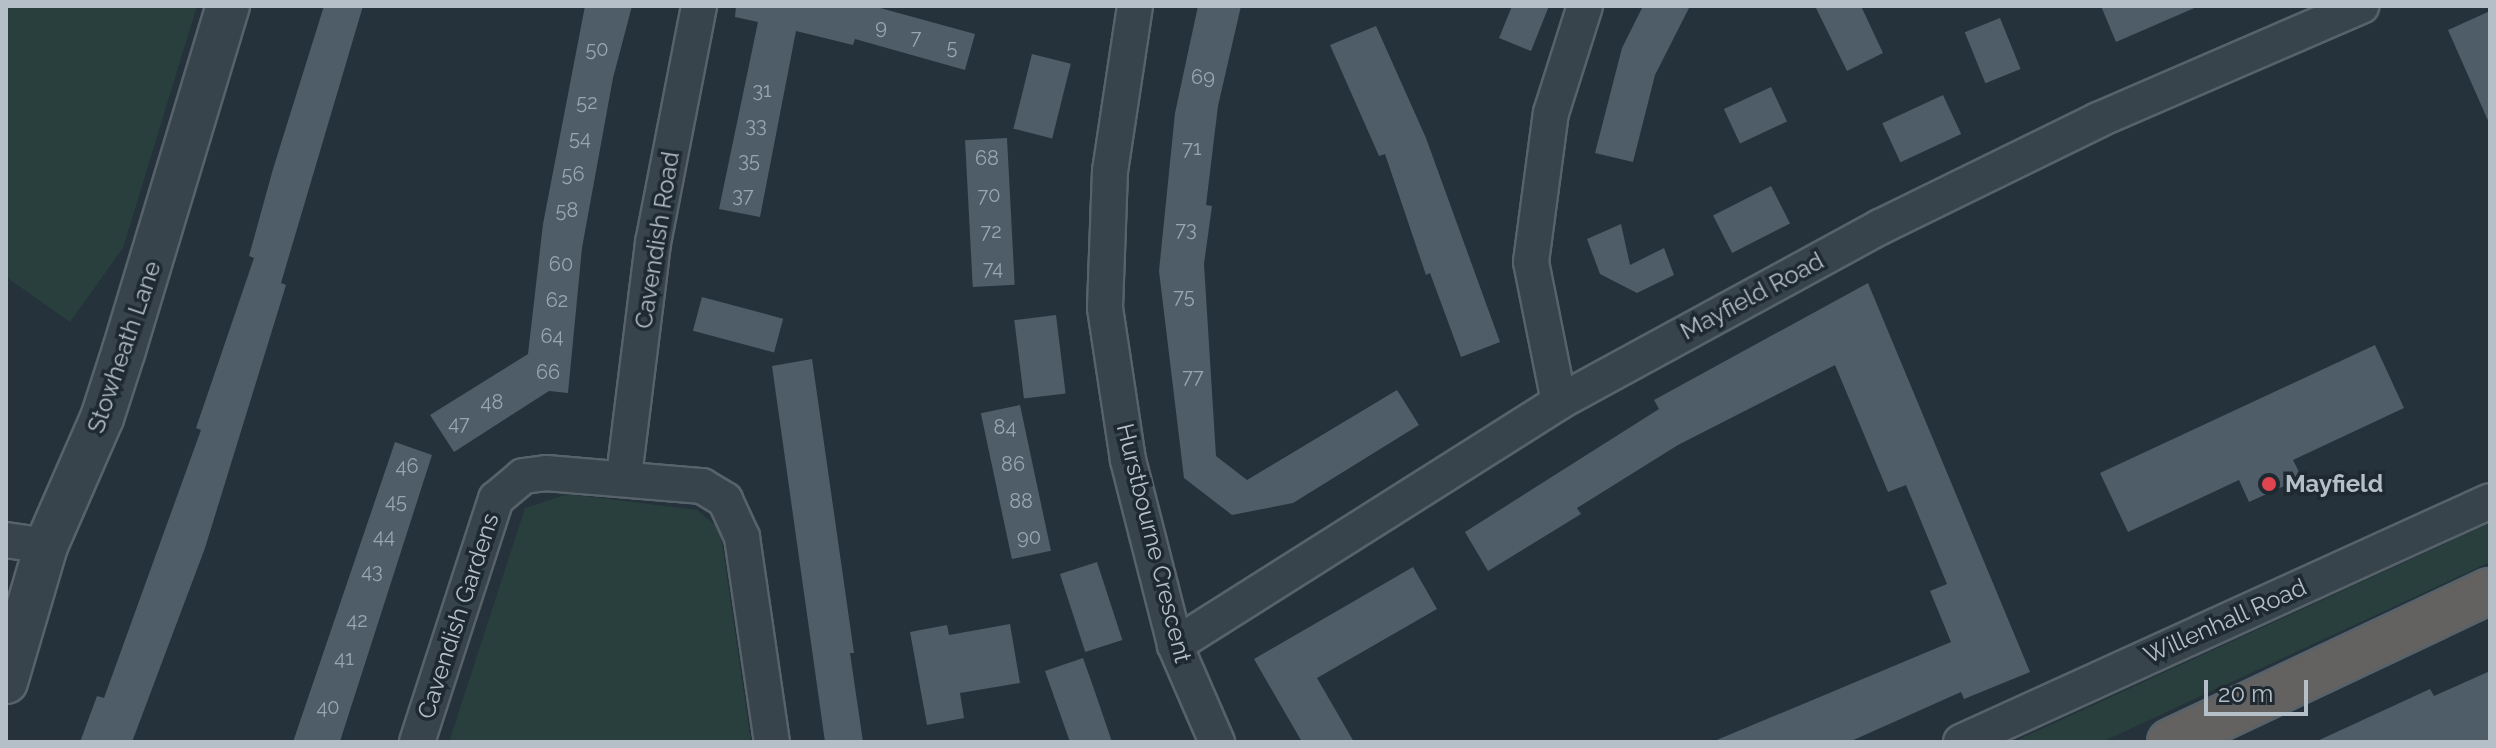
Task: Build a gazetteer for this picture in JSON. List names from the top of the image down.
{
  "streets": {
    "street": [
      "Cavendish Road",
      "Mayfield Road",
      "Stowheath Lane",
      "Hurstbourne Crescent",
      "Cavendish Gardens",
      "Willenhall Road"
    ]
  },
  "crossings": [
    ["Cavendish Road", "Cavendish Gardens"],
    ["Mayfield Road", "Hurstbourne Crescent"]
  ],
  "places": ["Mayfield"],
  "house_numbers": [
    "9",
    "7",
    "5",
    "50",
    "69",
    "31",
    "52",
    "33",
    "54",
    "71",
    "68",
    "35",
    "56",
    "37",
    "70",
    "58",
    "73",
    "72",
    "60",
    "74",
    "75",
    "62",
    "64",
    "66",
    "77",
    "48",
    "47",
    "84",
    "86",
    "46",
    "45",
    "88",
    "44",
    "90",
    "43",
    "42",
    "41",
    "40"
  ],
  "scale_bar": "20 m"
}
